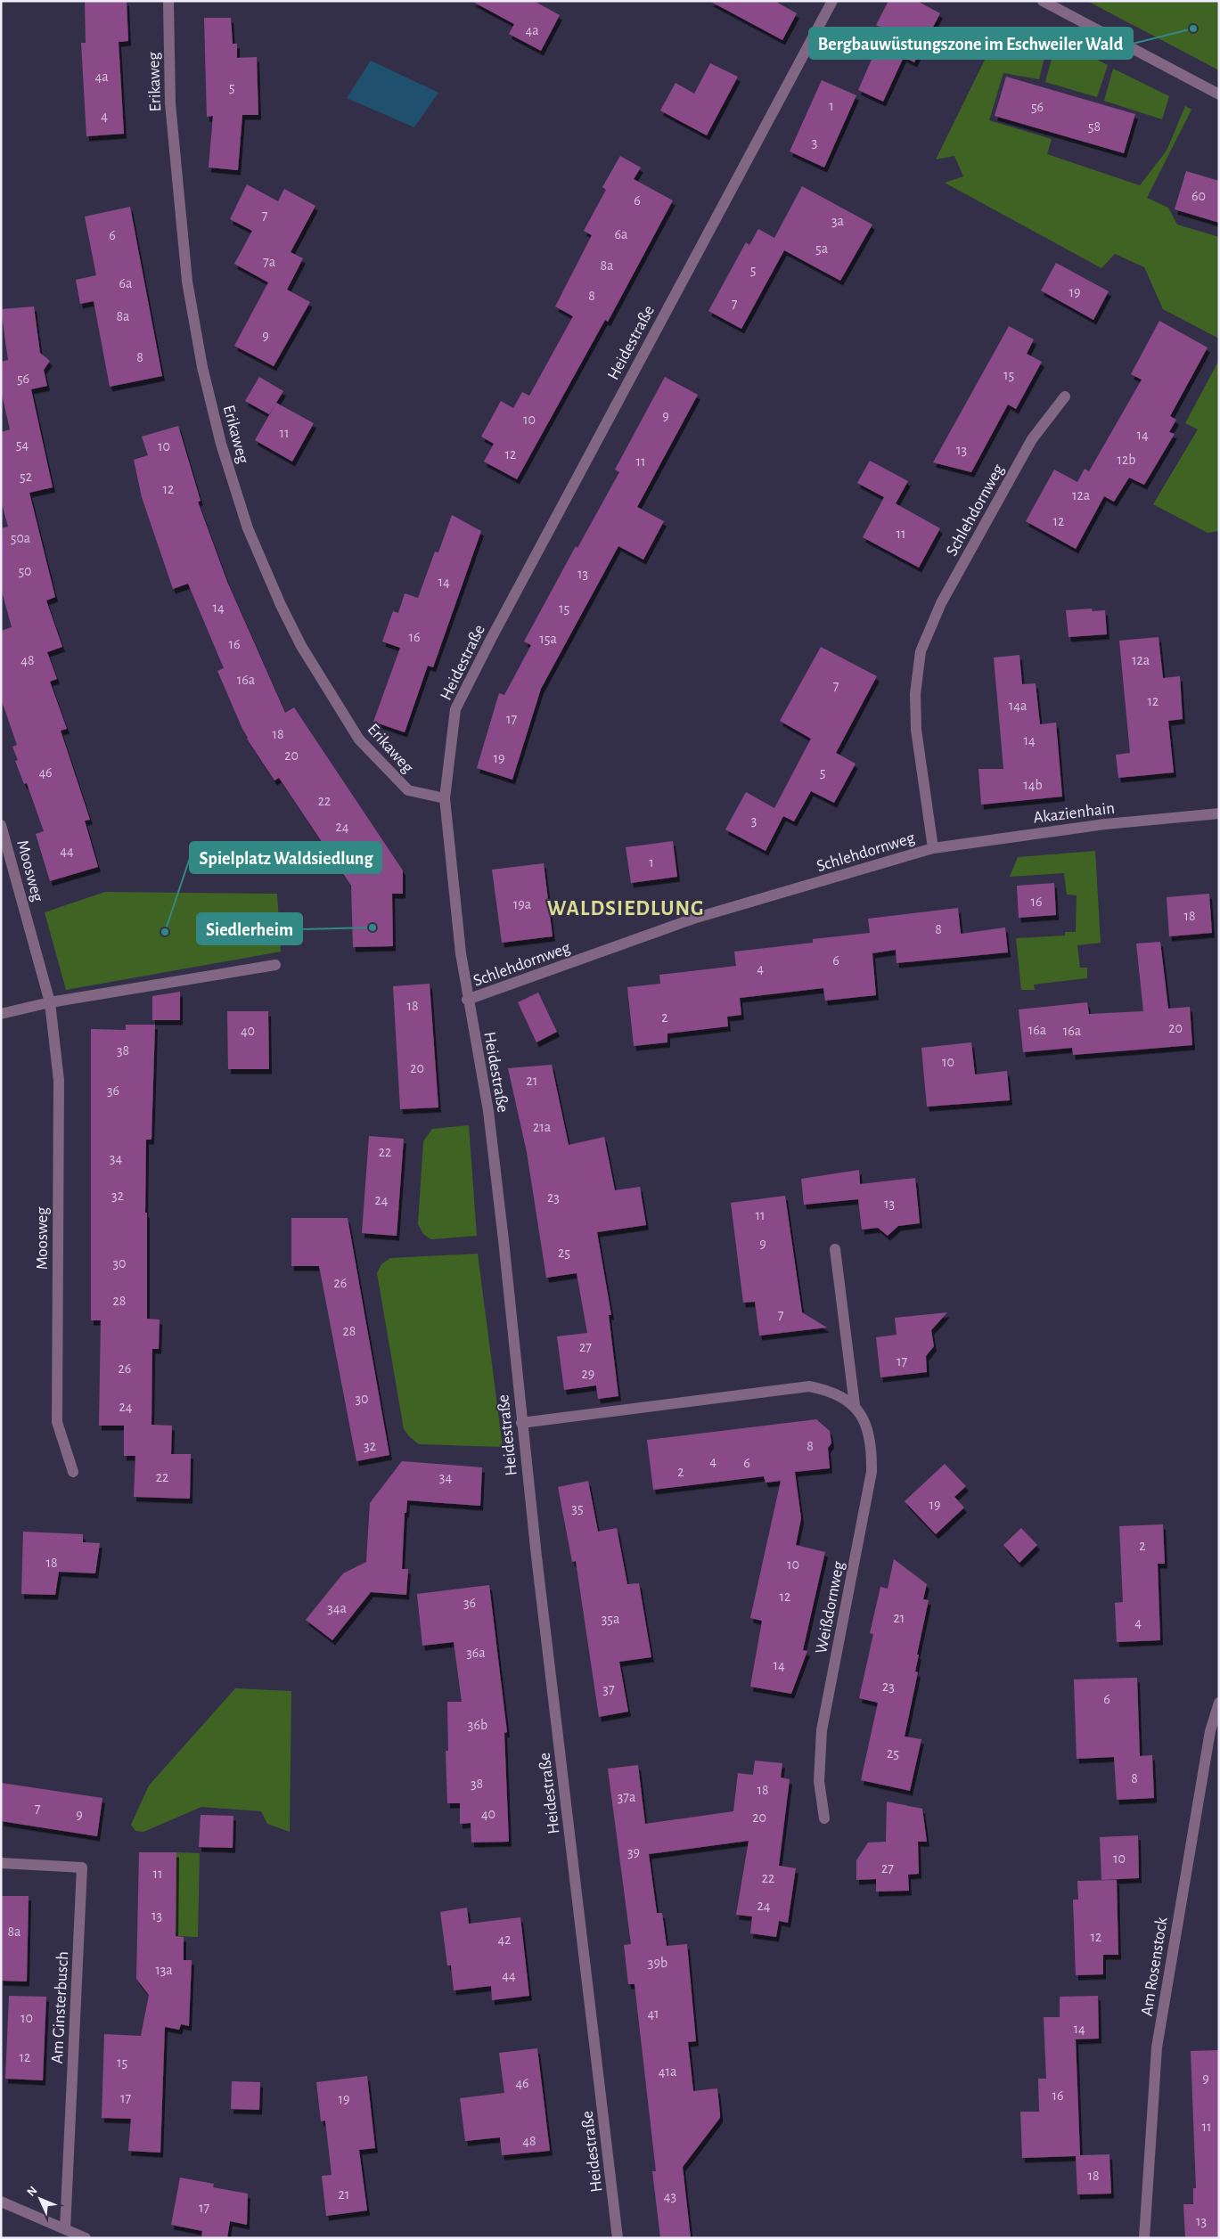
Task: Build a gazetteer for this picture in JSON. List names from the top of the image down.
{
  "streets": {
    "street": [
      "Erikaweg",
      "Heidestraße",
      "Schlehdornweg",
      "Akazienhain",
      "Moosweg",
      "Weißdornweg",
      "Am Rosenstock",
      "Am Ginsterbusch"
    ]
  },
  "crossings": [
    ["Erikaweg", "Heidestraße"],
    ["Heidestraße", "Schlehdornweg"],
    ["Schlehdornweg", "Akazienhain"]
  ],
  "districts": ["WALDSIEDLUNG"],
  "places": ["Bergbauwüstungszone im Eschweiler Wald", "Siedlerheim", "Spielplatz Waldsiedlung"],
  "house_numbers": [
    "4a",
    "4a",
    "5",
    "1",
    "56",
    "4",
    "58",
    "3",
    "60",
    "6",
    "7",
    "3a",
    "6a",
    "6",
    "5a",
    "7a",
    "8a",
    "5",
    "6a",
    "19",
    "8",
    "7",
    "8a",
    "9",
    "8",
    "15",
    "56",
    "9",
    "10",
    "11",
    "14",
    "54",
    "10",
    "13",
    "12",
    "12b",
    "11",
    "52",
    "12",
    "12a",
    "12",
    "11",
    "50a",
    "50",
    "13",
    "14",
    "14",
    "15",
    "16",
    "15a",
    "16",
    "48",
    "12a",
    "16a",
    "7",
    "12",
    "14a",
    "17",
    "18",
    "14",
    "20",
    "19",
    "46",
    "5",
    "14b",
    "22",
    "3",
    "24",
    "44",
    "1",
    "16",
    "19a",
    "18",
    "8",
    "6",
    "4",
    "18",
    "2",
    "20",
    "16a",
    "40",
    "16a",
    "38",
    "10",
    "20",
    "21",
    "36",
    "21a",
    "22",
    "34",
    "32",
    "23",
    "24",
    "13",
    "11",
    "9",
    "25",
    "30",
    "26",
    "28",
    "7",
    "28",
    "27",
    "17",
    "26",
    "29",
    "30",
    "24",
    "32",
    "8",
    "4",
    "6",
    "2",
    "22",
    "34",
    "19",
    "35",
    "2",
    "18",
    "10",
    "12",
    "36",
    "34a",
    "21",
    "35a",
    "4",
    "36a",
    "14",
    "23",
    "37",
    "6",
    "36b",
    "25",
    "8",
    "38",
    "18",
    "37a",
    "7",
    "40",
    "9",
    "20",
    "39",
    "10",
    "27",
    "11",
    "22",
    "24",
    "13",
    "8a",
    "12",
    "42",
    "39b",
    "13a",
    "44",
    "41",
    "10",
    "14",
    "12",
    "15",
    "41a",
    "9",
    "46",
    "16",
    "17",
    "19",
    "11",
    "48",
    "18",
    "21",
    "43",
    "17",
    "13"
  ],
  "north": "top left"
}
